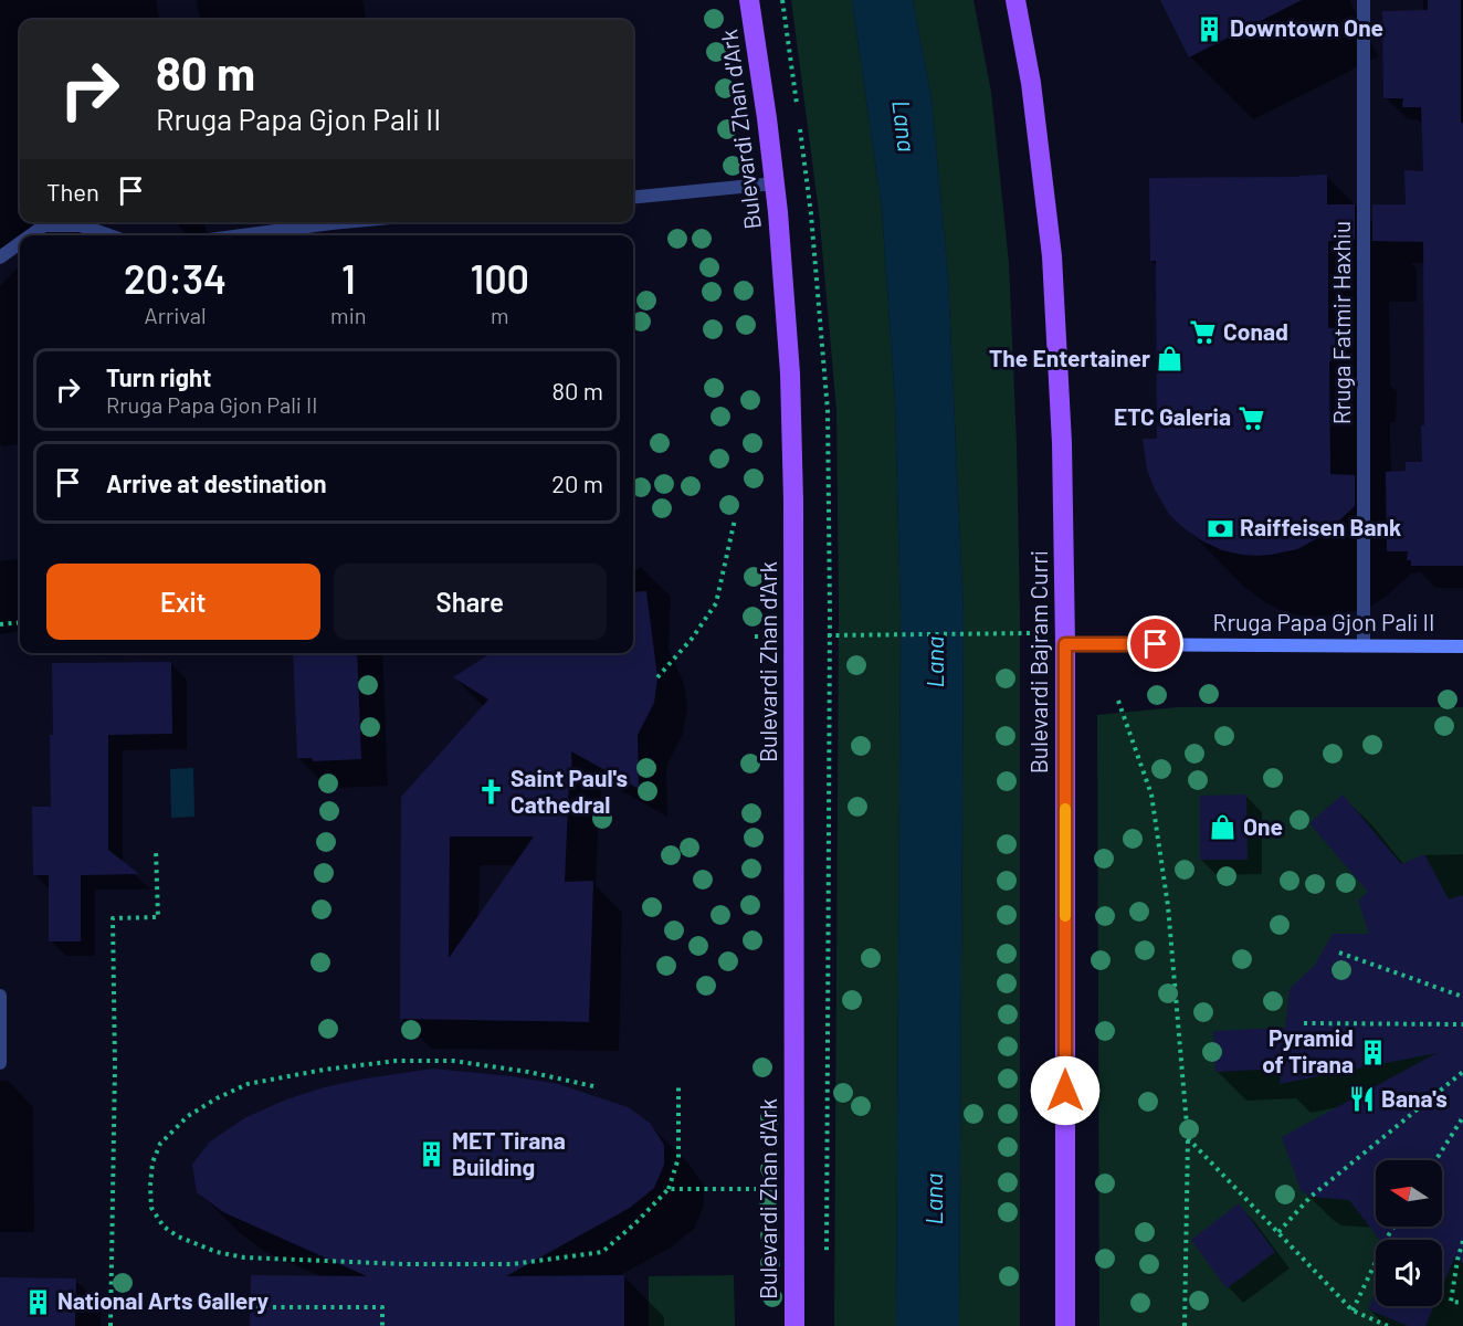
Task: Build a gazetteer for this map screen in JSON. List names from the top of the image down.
{
  "streets": {
    "main road": ["Bulevardi Zhan d'Ark", "Bulevardi Bajram Curri"],
    "street": ["Rruga Fatmir Haxhiu", "Rruga Papa Gjon Pali II"]
  },
  "crossings": [
    ["Rruga Fatmir Haxhiu", "Rruga Papa Gjon Pali II"],
    ["Rruga Papa Gjon Pali II", "Bulevardi Bajram Curri"]
  ],
  "water": ["Lana"],
  "places": {
    "building": [
      "Downtown One",
      "Pyramid of Tirana",
      "MET Tirana Building",
      "National Arts Gallery"
    ],
    "supermarket": ["Conad", "ETC Galeria"],
    "shop": ["The Entertainer", "One"],
    "bank": ["Raiffeisen Bank"],
    "church": ["Saint Paul's Cathedral"],
    "restaurant": ["Bana's"]
  },
  "north": "left",
  "page": {
    "turn": ["80 m", "Rruga Papa Gjon Pali II"],
    "then": "Then",
    "eta": [
      "20:34",
      "Arrival",
      "1",
      "min",
      "100",
      "m"
    ],
    "list": [
      {
        "name": "Turn right",
        "note": "Rruga Papa Gjon Pali II",
        "value": "80 m"
      },
      {
        "name": "Arrive at destination",
        "value": "20 m"
      }
    ],
    "buttons": ["Exit", "Share"]
  }
}
